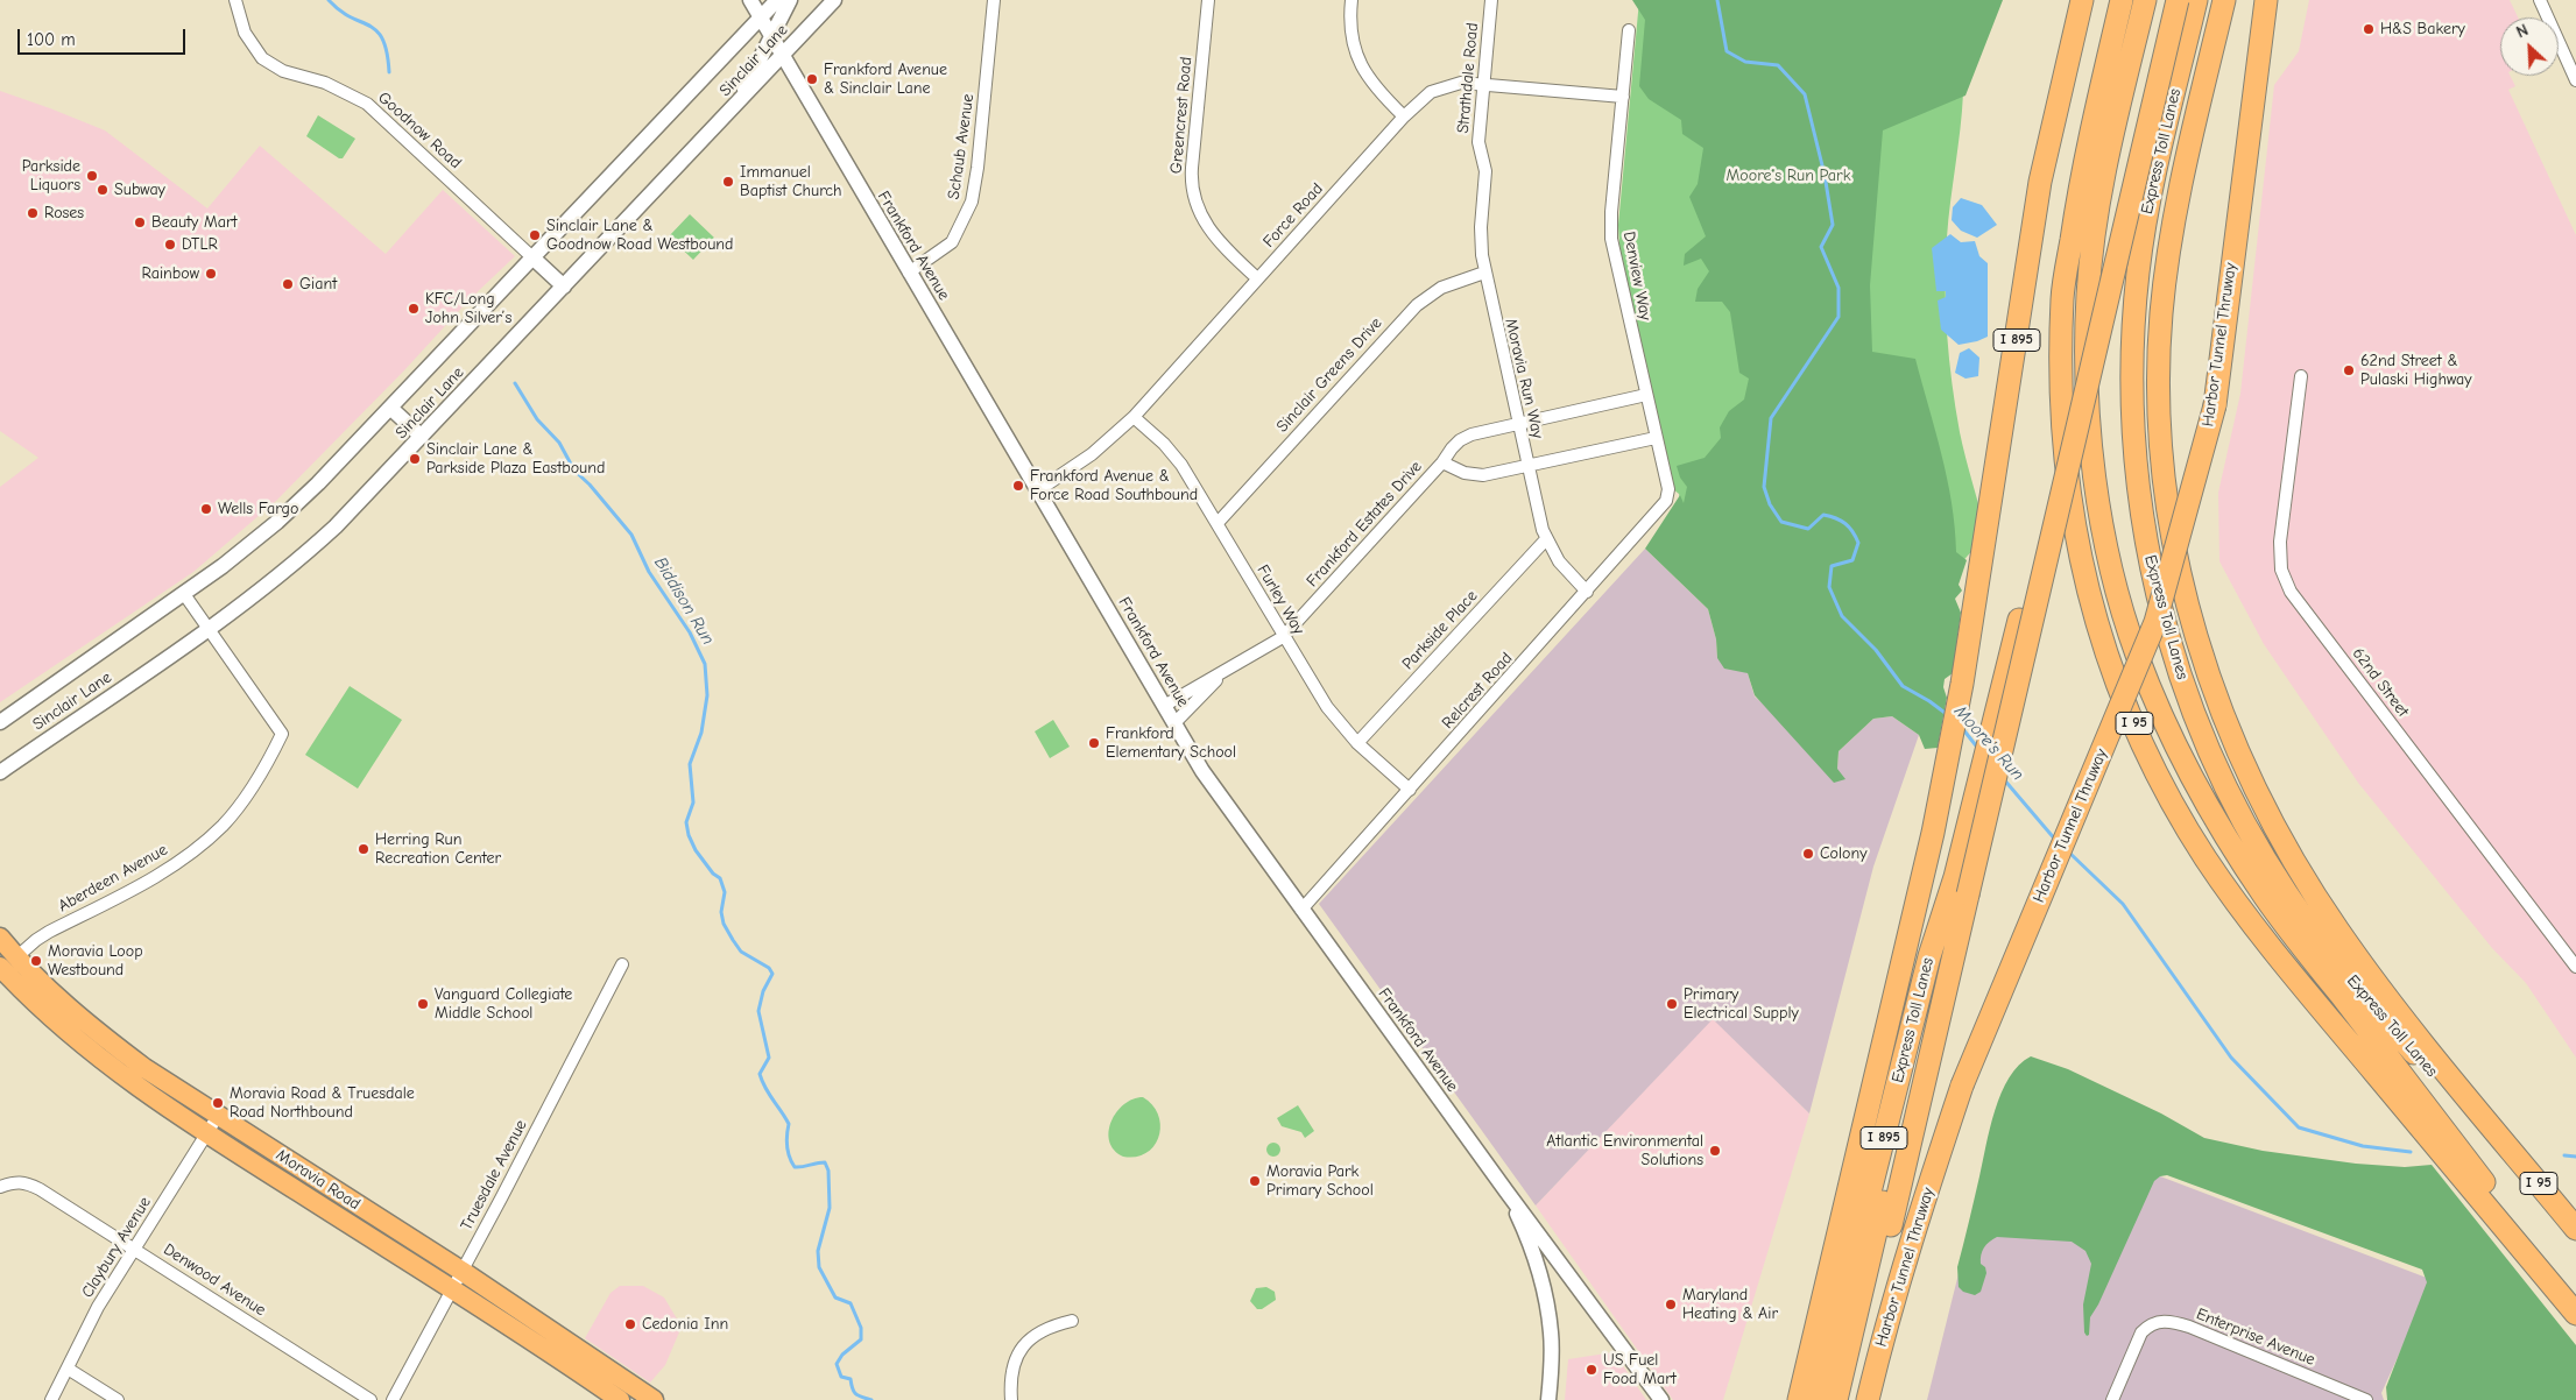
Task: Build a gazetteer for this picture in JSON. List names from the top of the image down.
{
  "streets": {
    "highway": [
      "Express Toll Lanes",
      "I 895",
      "Harbor Tunnel Thruway",
      "I 95"
    ],
    "main road": ["Moravia Road"],
    "street": [
      "Sinclair Lane",
      "Strathdale Road",
      "Greencrest Road",
      "Goodnow Road",
      "Schaub Avenue",
      "Force Road",
      "Frankford Avenue",
      "Denview Way",
      "Sinclair Greens Drive",
      "Moravia Run Way",
      "Frankford Estates Drive",
      "Furley Way",
      "Parkside Place",
      "62nd Street",
      "Relcrest Road",
      "Aberdeen Avenue",
      "Truesdale Avenue",
      "Claybury Avenue",
      "Denwood Avenue",
      "Enterprise Avenue"
    ]
  },
  "crossings": [
    ["Sinclair Lane", "Goodnow Road"],
    ["Sinclair Lane", "Frankford Avenue"],
    ["Sinclair Lane", "Aberdeen Avenue"],
    ["Strathdale Road", "Force Road"],
    ["Strathdale Road", "Moravia Run Way"],
    ["Greencrest Road", "Force Road"],
    ["Schaub Avenue", "Frankford Avenue"],
    ["Express Toll Lanes", "I 95"],
    ["Force Road", "Frankford Avenue"],
    ["Force Road", "Denview Way"],
    ["Force Road", "Furley Way"],
    ["Frankford Avenue", "Frankford Estates Drive"],
    ["Frankford Avenue", "Relcrest Road"],
    ["Denview Way", "Frankford Estates Drive"],
    ["Denview Way", "Relcrest Road"],
    ["Sinclair Greens Drive", "Moravia Run Way"],
    ["Sinclair Greens Drive", "Furley Way"],
    ["Moravia Run Way", "Frankford Estates Drive"],
    ["Moravia Run Way", "Parkside Place"],
    ["Moravia Run Way", "Relcrest Road"],
    ["Frankford Estates Drive", "Furley Way"],
    ["Furley Way", "Parkside Place"],
    ["Furley Way", "Relcrest Road"],
    ["Aberdeen Avenue", "Moravia Road"],
    ["Truesdale Avenue", "Moravia Road"],
    ["Moravia Road", "Claybury Avenue"],
    ["Claybury Avenue", "Denwood Avenue"]
  ],
  "water": ["Biddison Run", "Moore's Run"],
  "parks": ["Moore's Run Park"],
  "places": [
    "H&S Bakery",
    "Frankford Avenue & Sinclair Lane",
    "Parkside Liquors",
    "Immanuel Baptist Church",
    "Subway",
    "Roses",
    "Beauty Mart",
    "Sinclair Lane & Goodnow Road Westbound",
    "DTLR",
    "Rainbow",
    "Giant",
    "KFC/Long John Silver’s",
    "62nd Street & Pulaski Highway",
    "Sinclair Lane & Parkside Plaza Eastbound",
    "Frankford Avenue & Force Road Southbound",
    "Wells Fargo",
    "Frankford Elementary School",
    "Herring Run Recreation Center",
    "Colony",
    "Moravia Loop Westbound",
    "Vanguard Collegiate Middle School",
    "Primary Electrical Supply",
    "Moravia Road & Truesdale Road Northbound",
    "Atlantic Environmental Solutions",
    "Moravia Park Primary School",
    "Maryland Heating & Air",
    "Cedonia Inn",
    "US Fuel Food Mart"
  ],
  "scale_bar": "100 m",
  "north": "top left"
}
